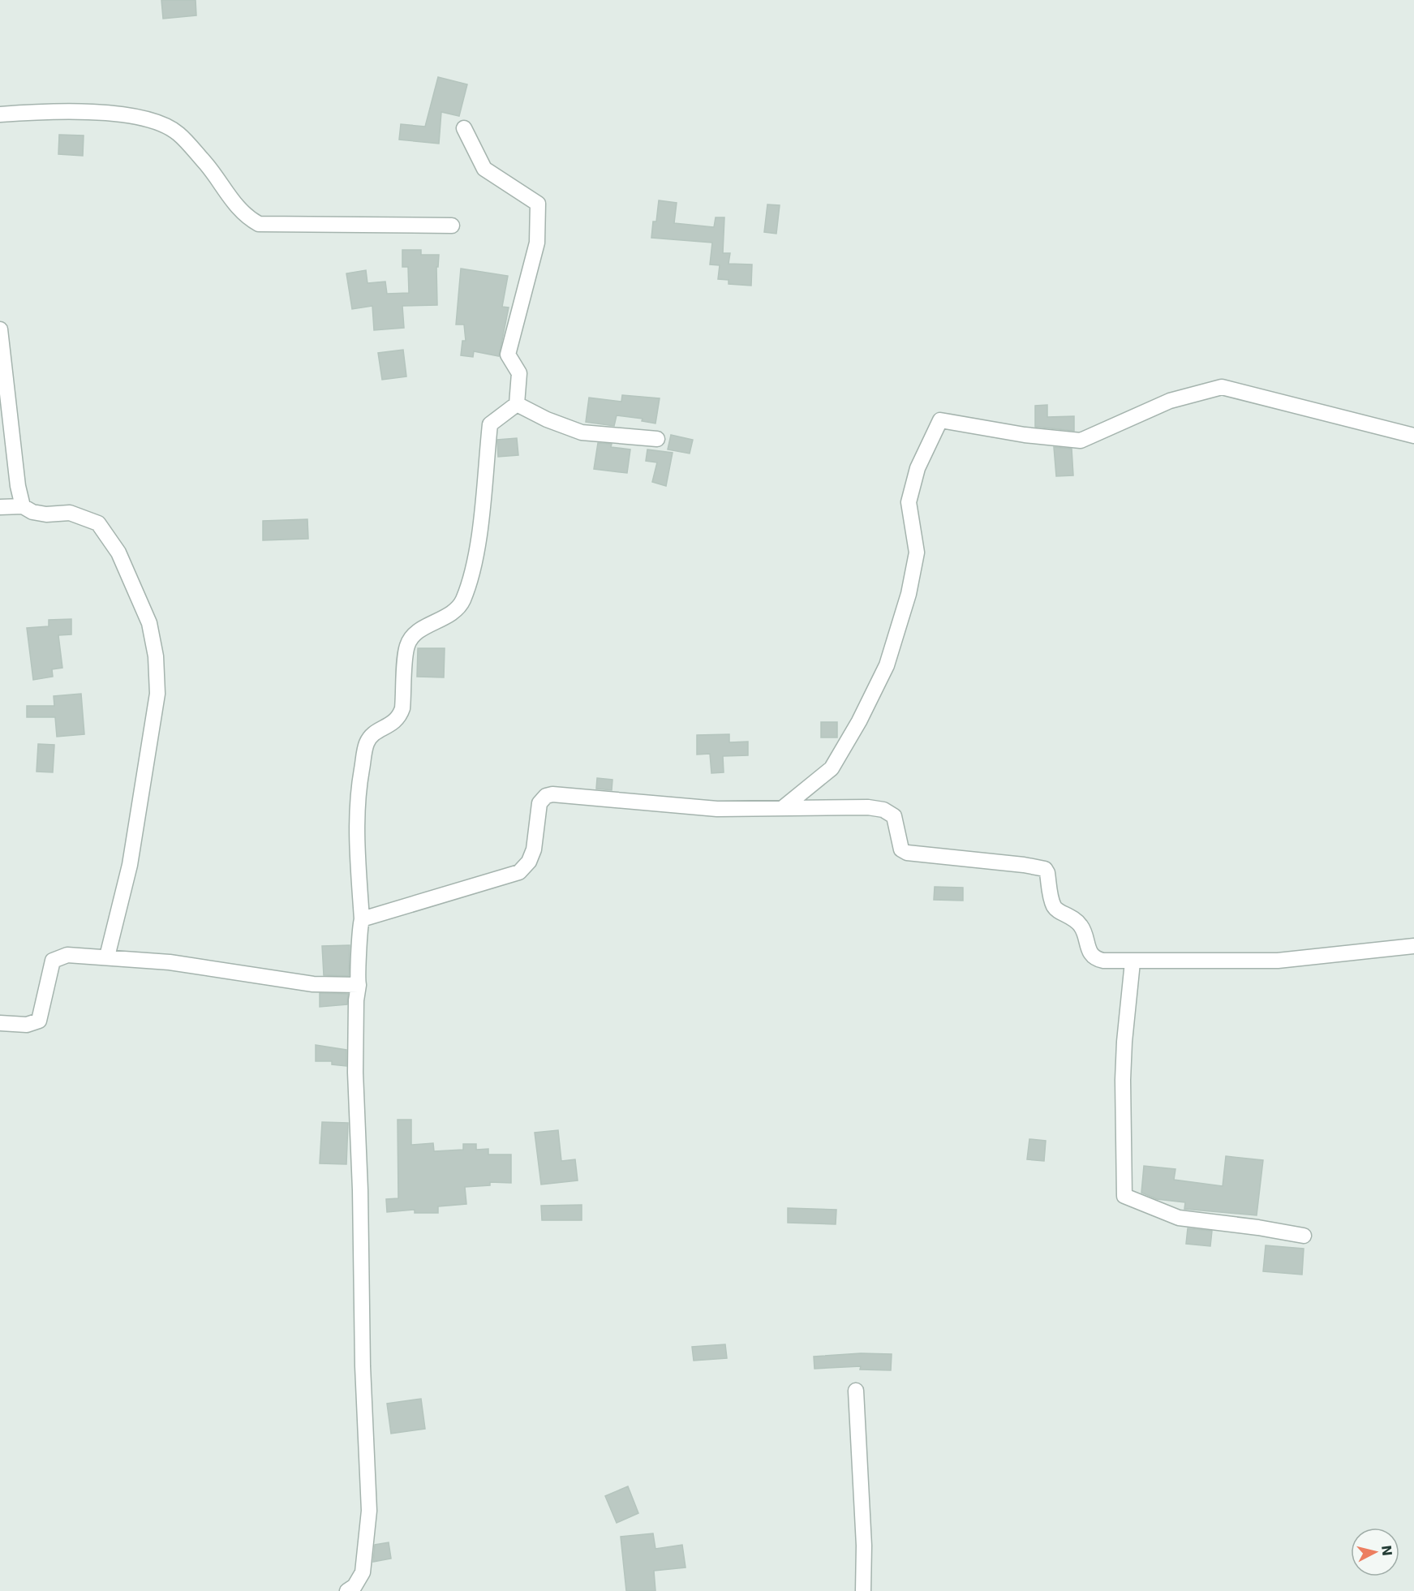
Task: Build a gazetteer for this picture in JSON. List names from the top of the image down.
{
  "north": "right"
}
